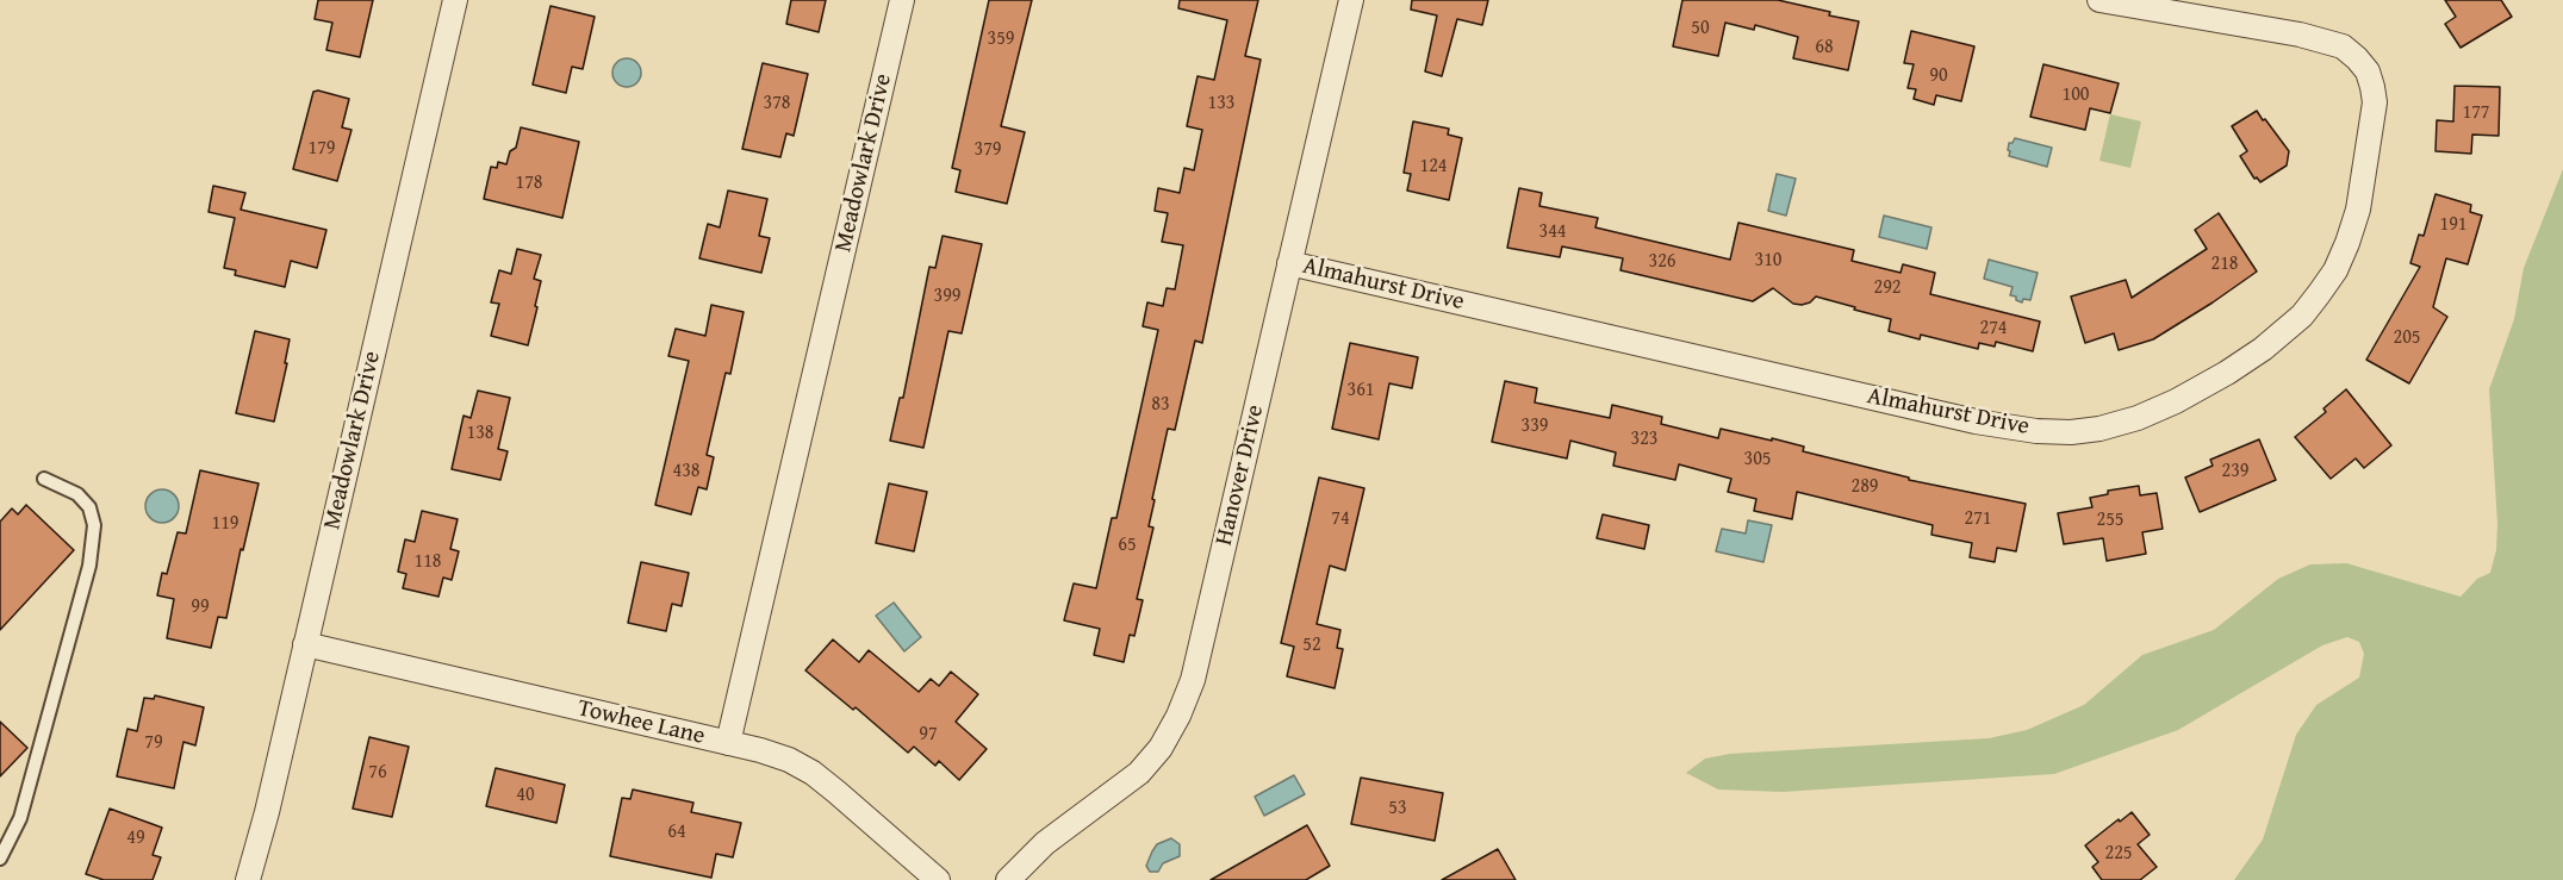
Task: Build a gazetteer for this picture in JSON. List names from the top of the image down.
{
  "streets": {
    "street": [
      "Meadowlark Drive",
      "Almahurst Drive",
      "Hanover Drive",
      "Towhee Lane"
    ]
  },
  "crossings": [
    ["Meadowlark Drive", "Towhee Lane"],
    ["Almahurst Drive", "Hanover Drive"]
  ],
  "house_numbers": [
    "50",
    "359",
    "68",
    "90",
    "100",
    "378",
    "133",
    "177",
    "179",
    "379",
    "124",
    "178",
    "191",
    "344",
    "310",
    "326",
    "218",
    "292",
    "399",
    "274",
    "205",
    "361",
    "83",
    "339",
    "138",
    "323",
    "305",
    "438",
    "239",
    "289",
    "74",
    "271",
    "255",
    "119",
    "65",
    "118",
    "99",
    "52",
    "97",
    "79",
    "76",
    "40",
    "53",
    "64",
    "49",
    "225"
  ]
}
